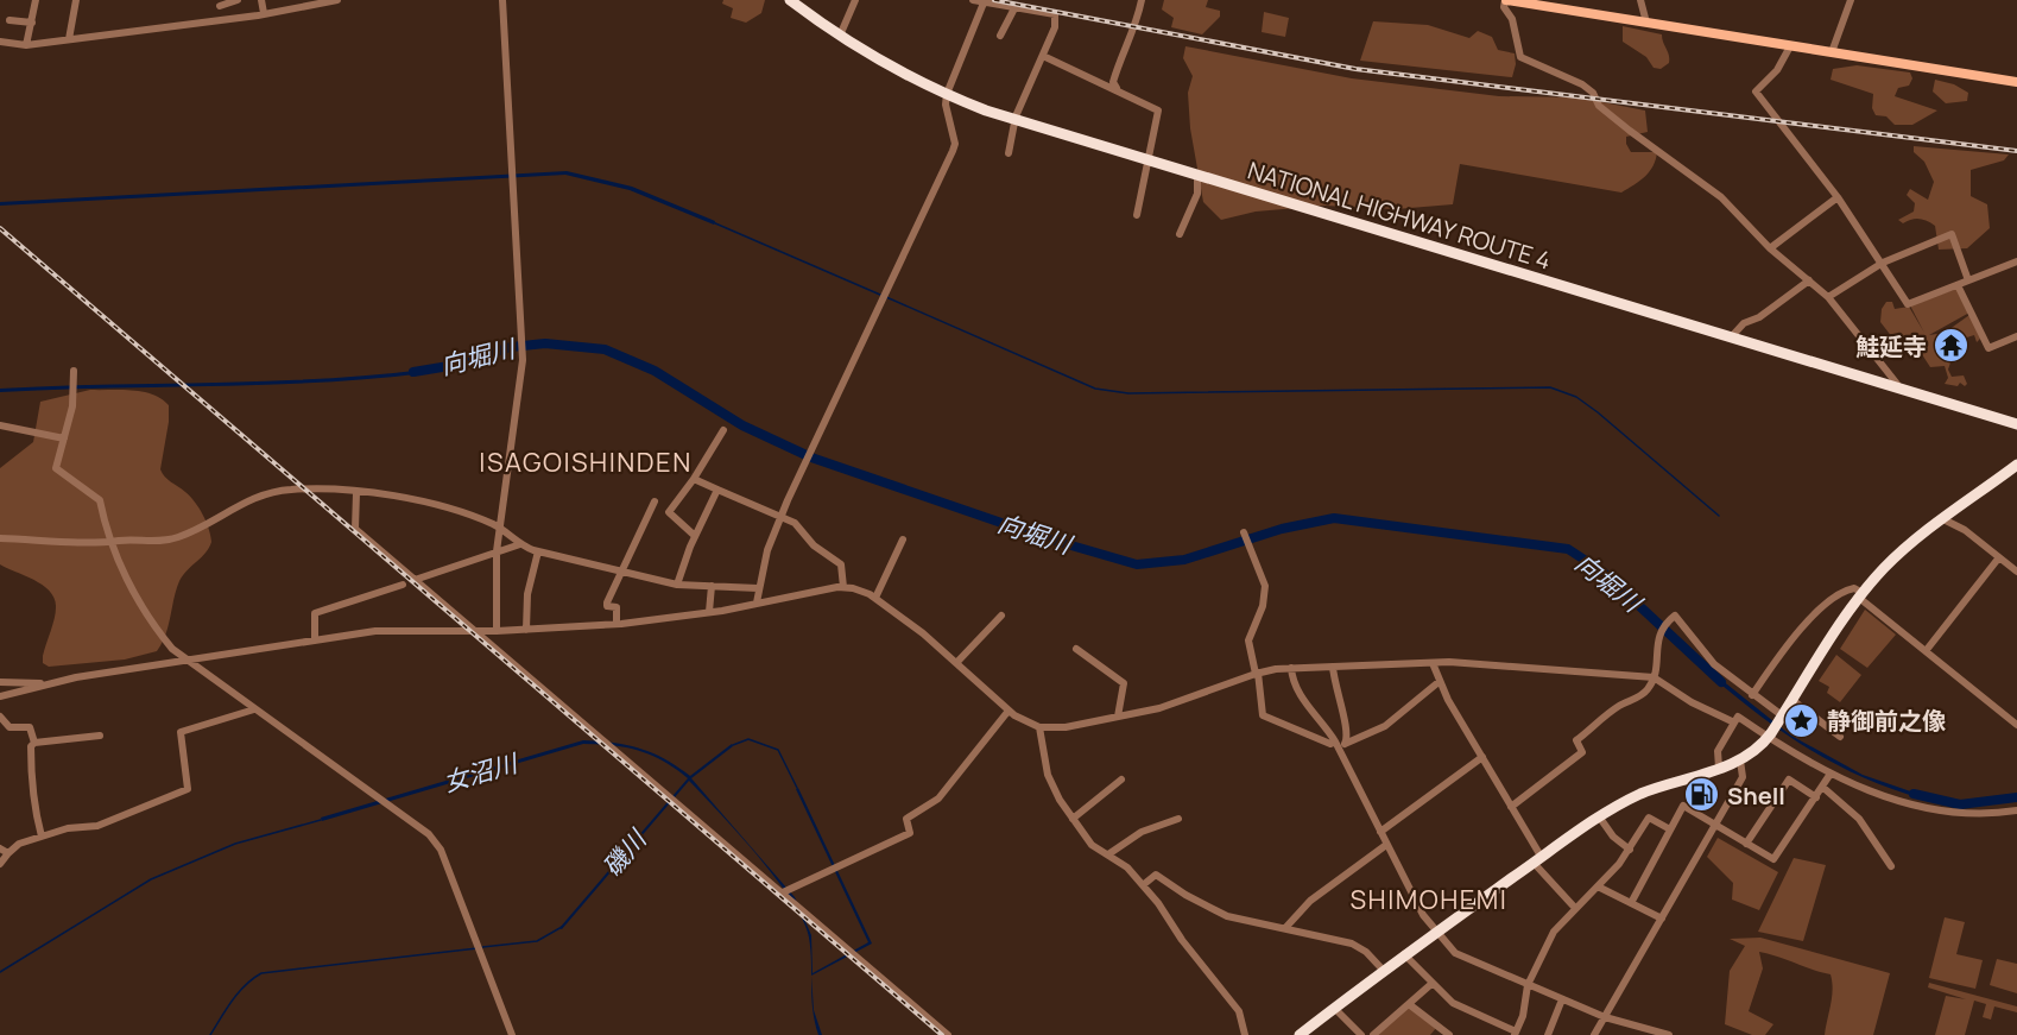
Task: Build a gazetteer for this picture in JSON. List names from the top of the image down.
{
  "streets": {
    "highway": ["NATIONAL HIGHWAY ROUTE 4"]
  },
  "districts": ["ISAGOISHINDEN", "SHIMOHEMI"],
  "water": ["向堀川", "女沼川", "磯川"],
  "places": {
    "temple": ["鮭延寺"],
    "place": ["静御前之像"],
    "fuel station": ["Shell"]
  }
}
